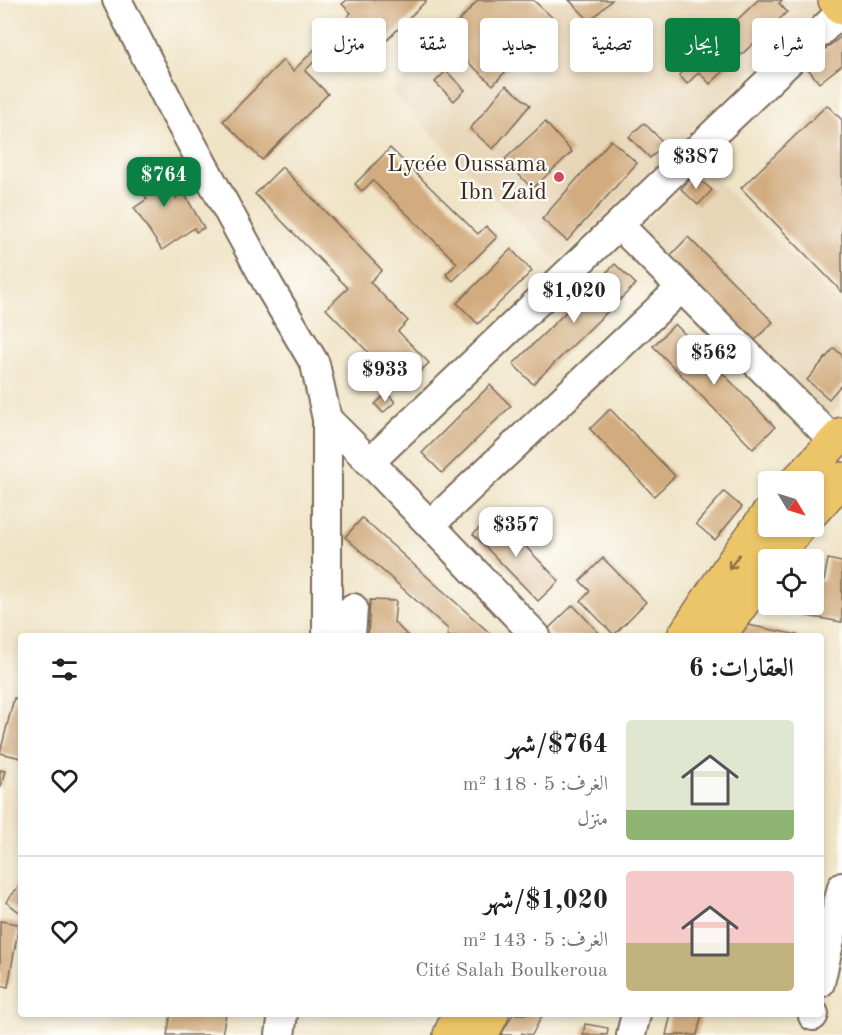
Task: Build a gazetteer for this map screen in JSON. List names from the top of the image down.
{
  "places": ["Lycée Oussama Ibn Zaid"],
  "north": "bottom right",
  "page": {
    "chip": [
      "شراء",
      "إيجار",
      "تصفية",
      "جديد",
      "شقة",
      "منزل"
    ],
    "price": [
      "$387",
      "$764",
      "$1,020",
      "$562",
      "$933",
      "$357"
    ],
    "heading": "العقارات: 6",
    "list": [
      {
        "name": "$764/شهر",
        "note": "الغرف: 5 · 118 m² · منزل"
      },
      {
        "name": "$1,020/شهر",
        "note": "الغرف: 5 · 143 m² · Cité Salah Boulkeroua"
      }
    ]
  }
}
